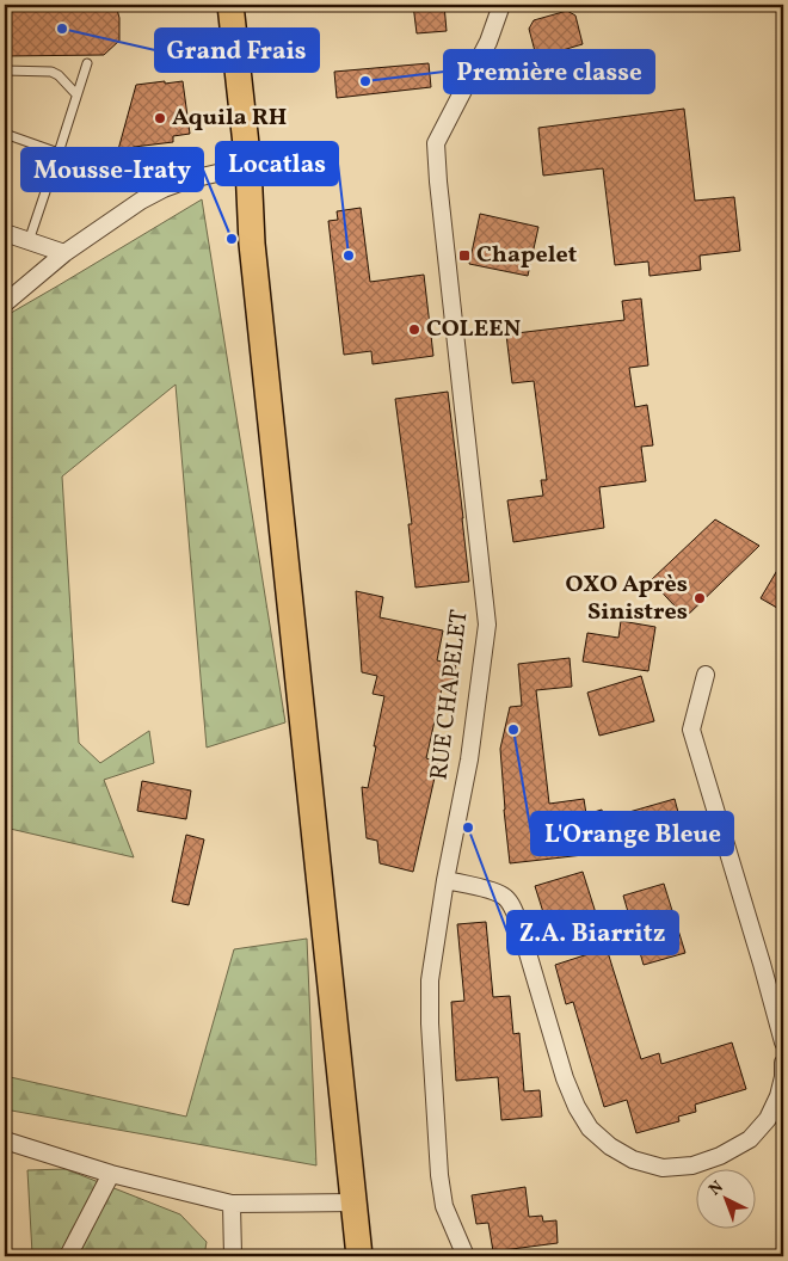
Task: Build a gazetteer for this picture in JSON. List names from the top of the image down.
{
  "streets": {
    "street": ["RUE CHAPELET"]
  },
  "places": {
    "other": [
      "Grand Frais",
      "Première classe",
      "Aquila RH",
      "Mousse-Iraty",
      "Locatlas",
      "COLEEN",
      "OXO Après Sinistres",
      "L'Orange Bleue",
      "Z.A. Biarritz"
    ],
    "transit": ["Chapelet"]
  },
  "north": "top left"
}
